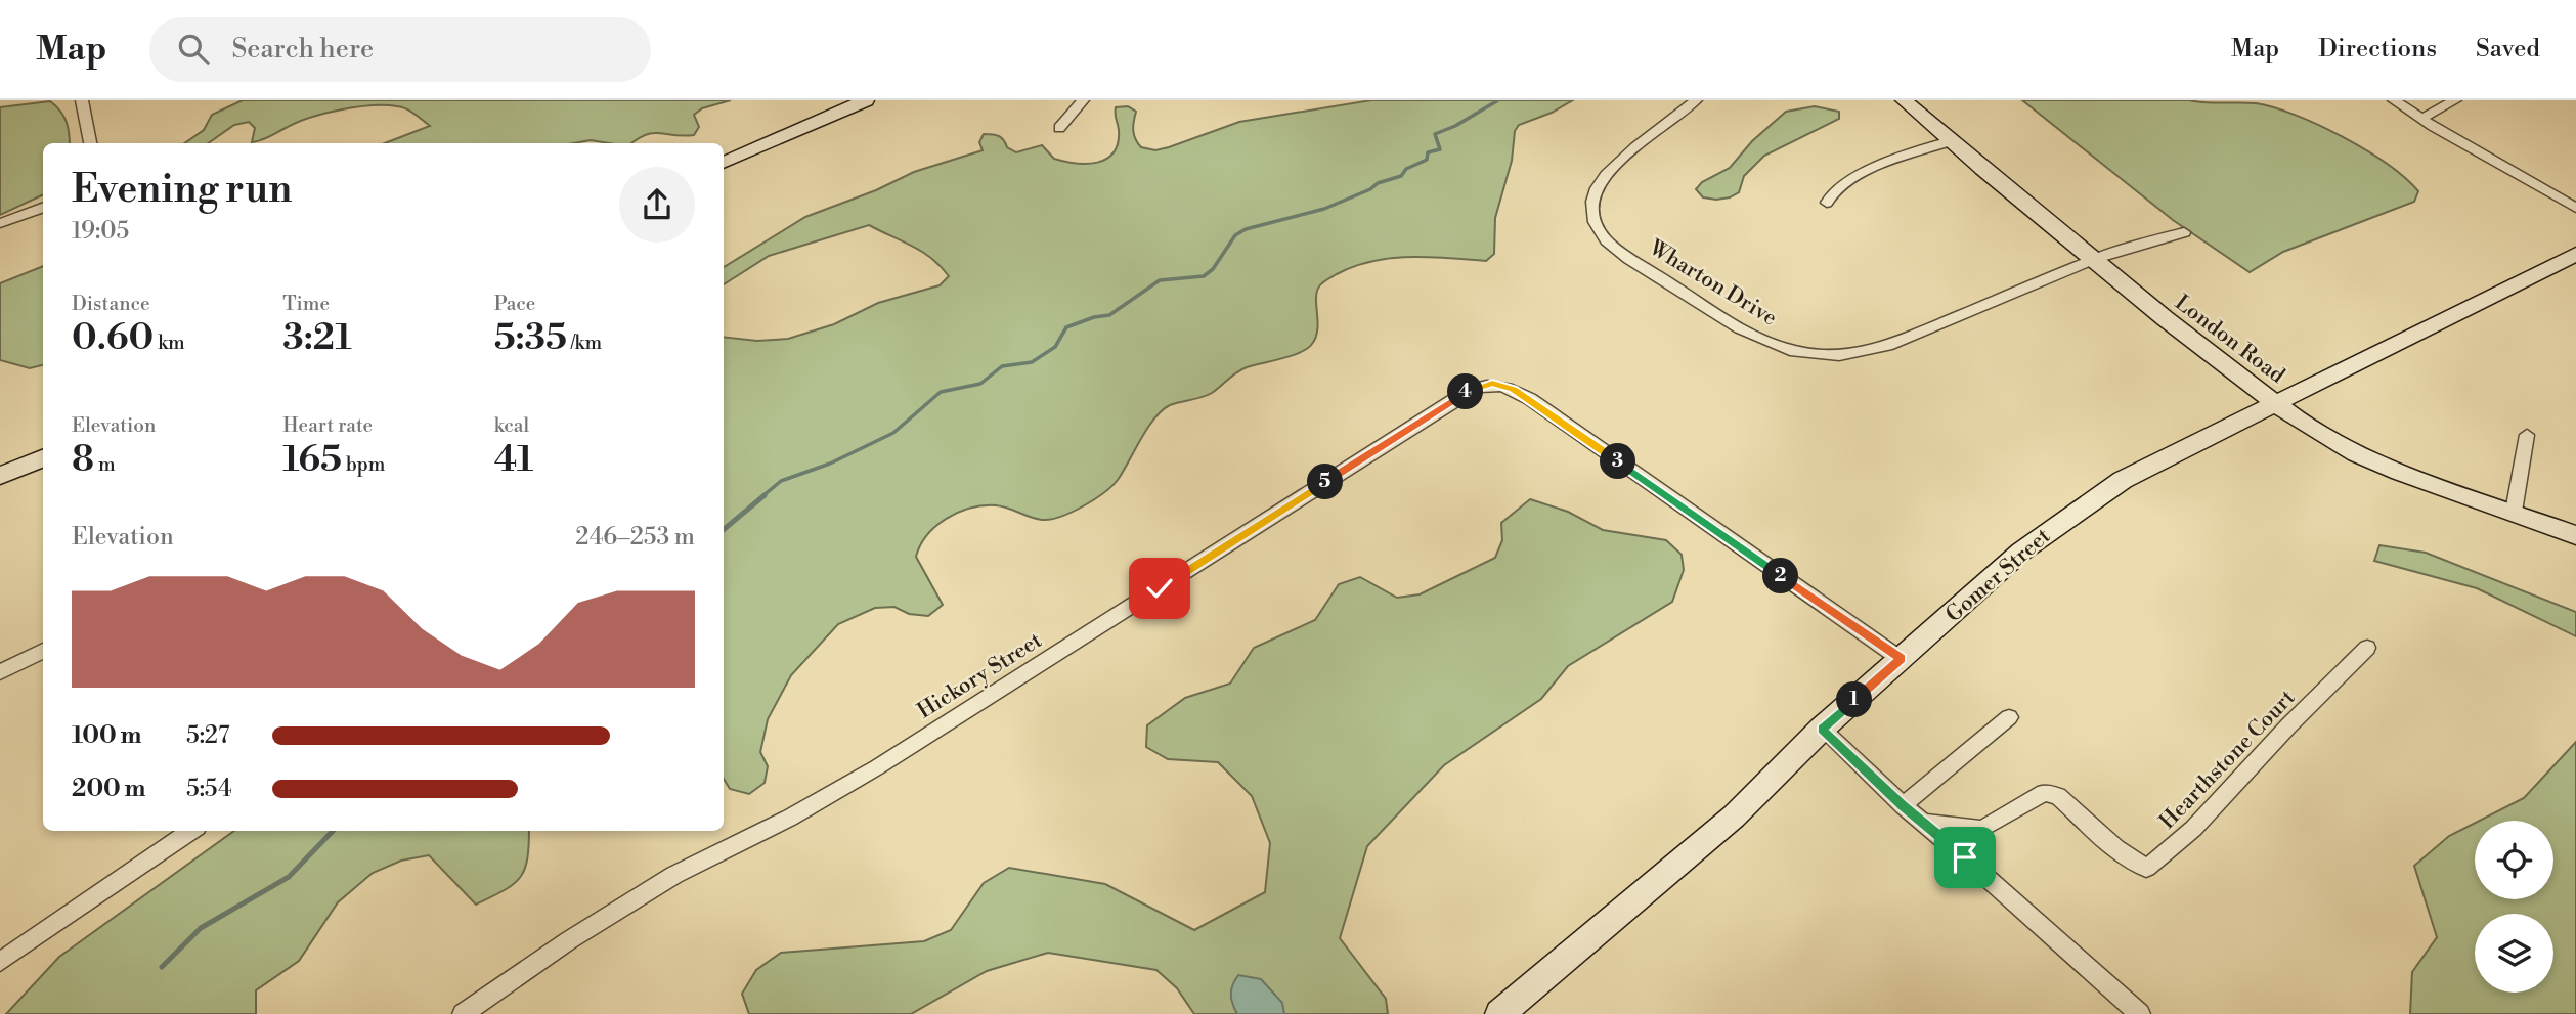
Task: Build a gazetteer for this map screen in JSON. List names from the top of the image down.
{
  "streets": {
    "street": [
      "Wharton Drive",
      "London Road",
      "Gomer Street",
      "Hickory Street",
      "Hearthstone Court"
    ]
  },
  "crossings": [
    ["Wharton Drive", "London Road"],
    ["London Road", "Gomer Street"],
    ["Gomer Street", "Hickory Street"]
  ],
  "page": {
    "header": "Map",
    "search": "Search here",
    "nav": ["Map", "Directions", "Saved"],
    "heading": ["Evening run", "19:05"],
    "stats": [
      ["Distance", "0.60 km"],
      ["Time", "3:21"],
      ["Pace", "5:35 /km"],
      ["Elevation", "8 m"],
      ["Heart rate", "165 bpm"],
      ["kcal", "41"]
    ],
    "pins": [
      "4",
      "3",
      "5",
      "2",
      "1"
    ],
    "chart": ["Elevation", "246–253 m"],
    "list": [
      {
        "name": "100 m",
        "note": "5:27"
      },
      {
        "name": "200 m",
        "note": "5:54"
      }
    ]
  }
}
